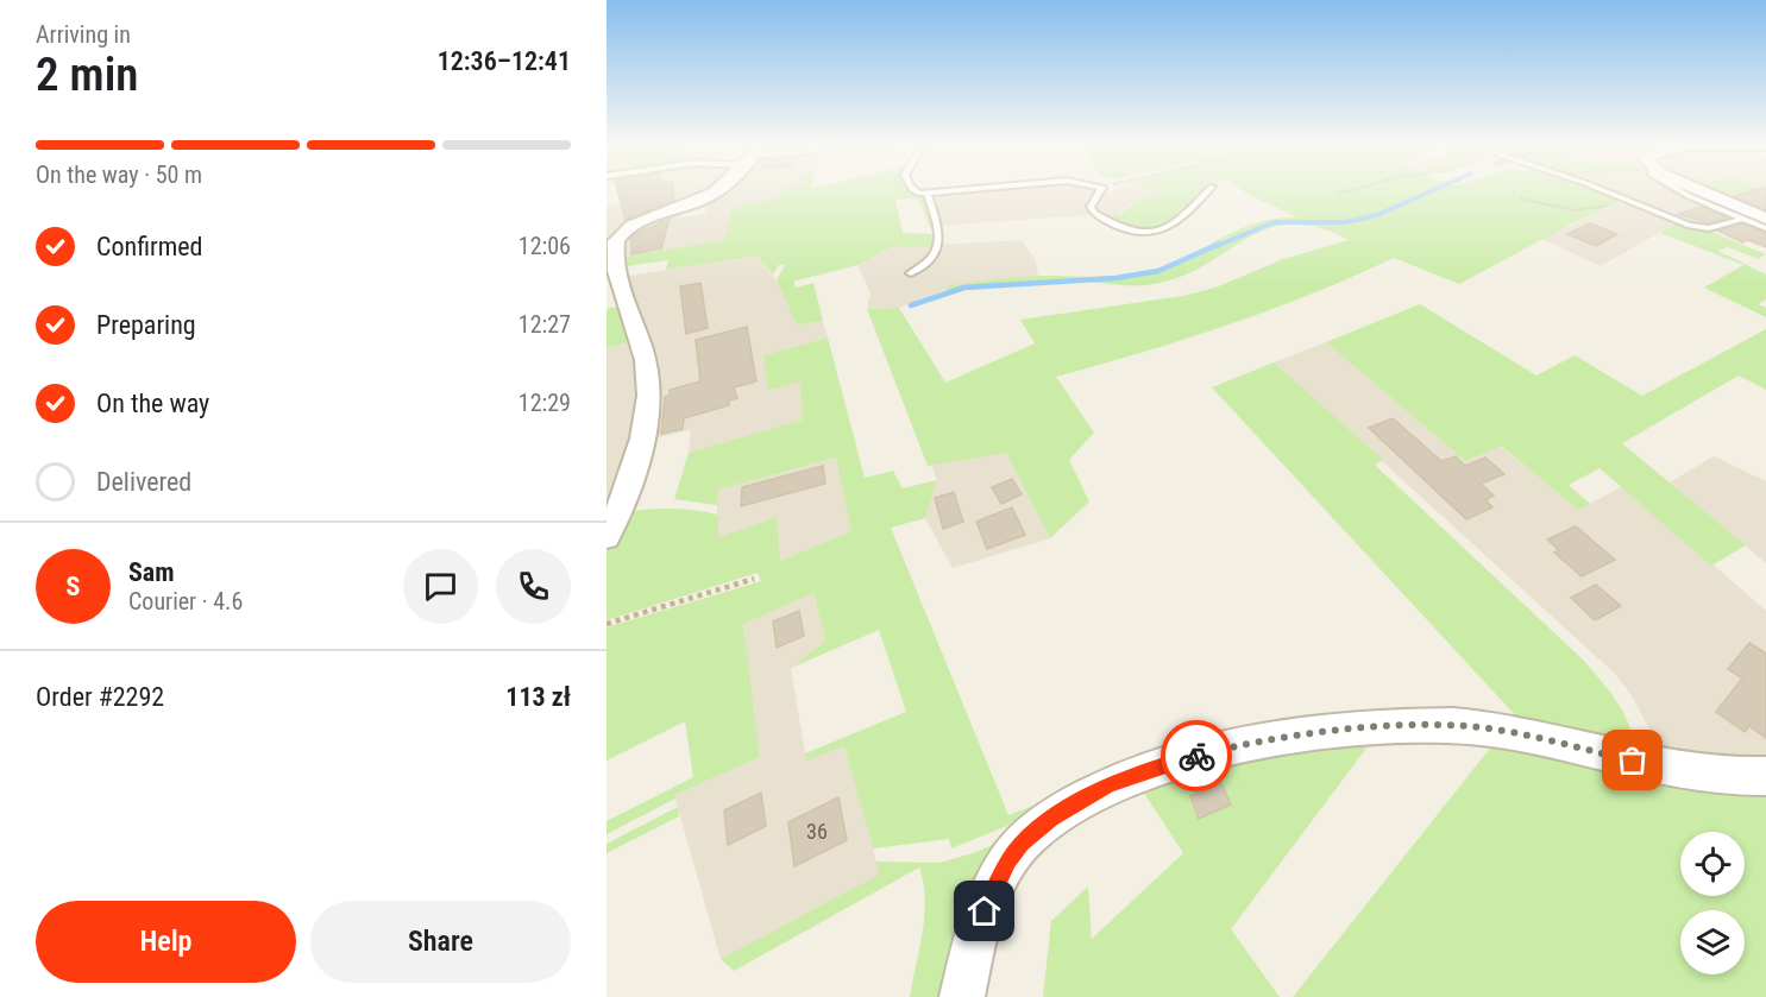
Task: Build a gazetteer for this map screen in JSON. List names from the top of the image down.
{
  "house_numbers": ["36"],
  "page": {
    "heading": ["2 min", "Arriving in", "12:36–12:41"],
    "panel": [
      "Sam",
      "Courier · 4.6",
      "Order #2292",
      "113 zł"
    ],
    "bar": "On the way · 50 m",
    "list": [
      ["Confirmed", "12:06"],
      ["Preparing", "12:27"],
      ["On the way", "12:29"],
      "Delivered"
    ],
    "round": "S",
    "buttons": ["Help", "Share"]
  }
}
